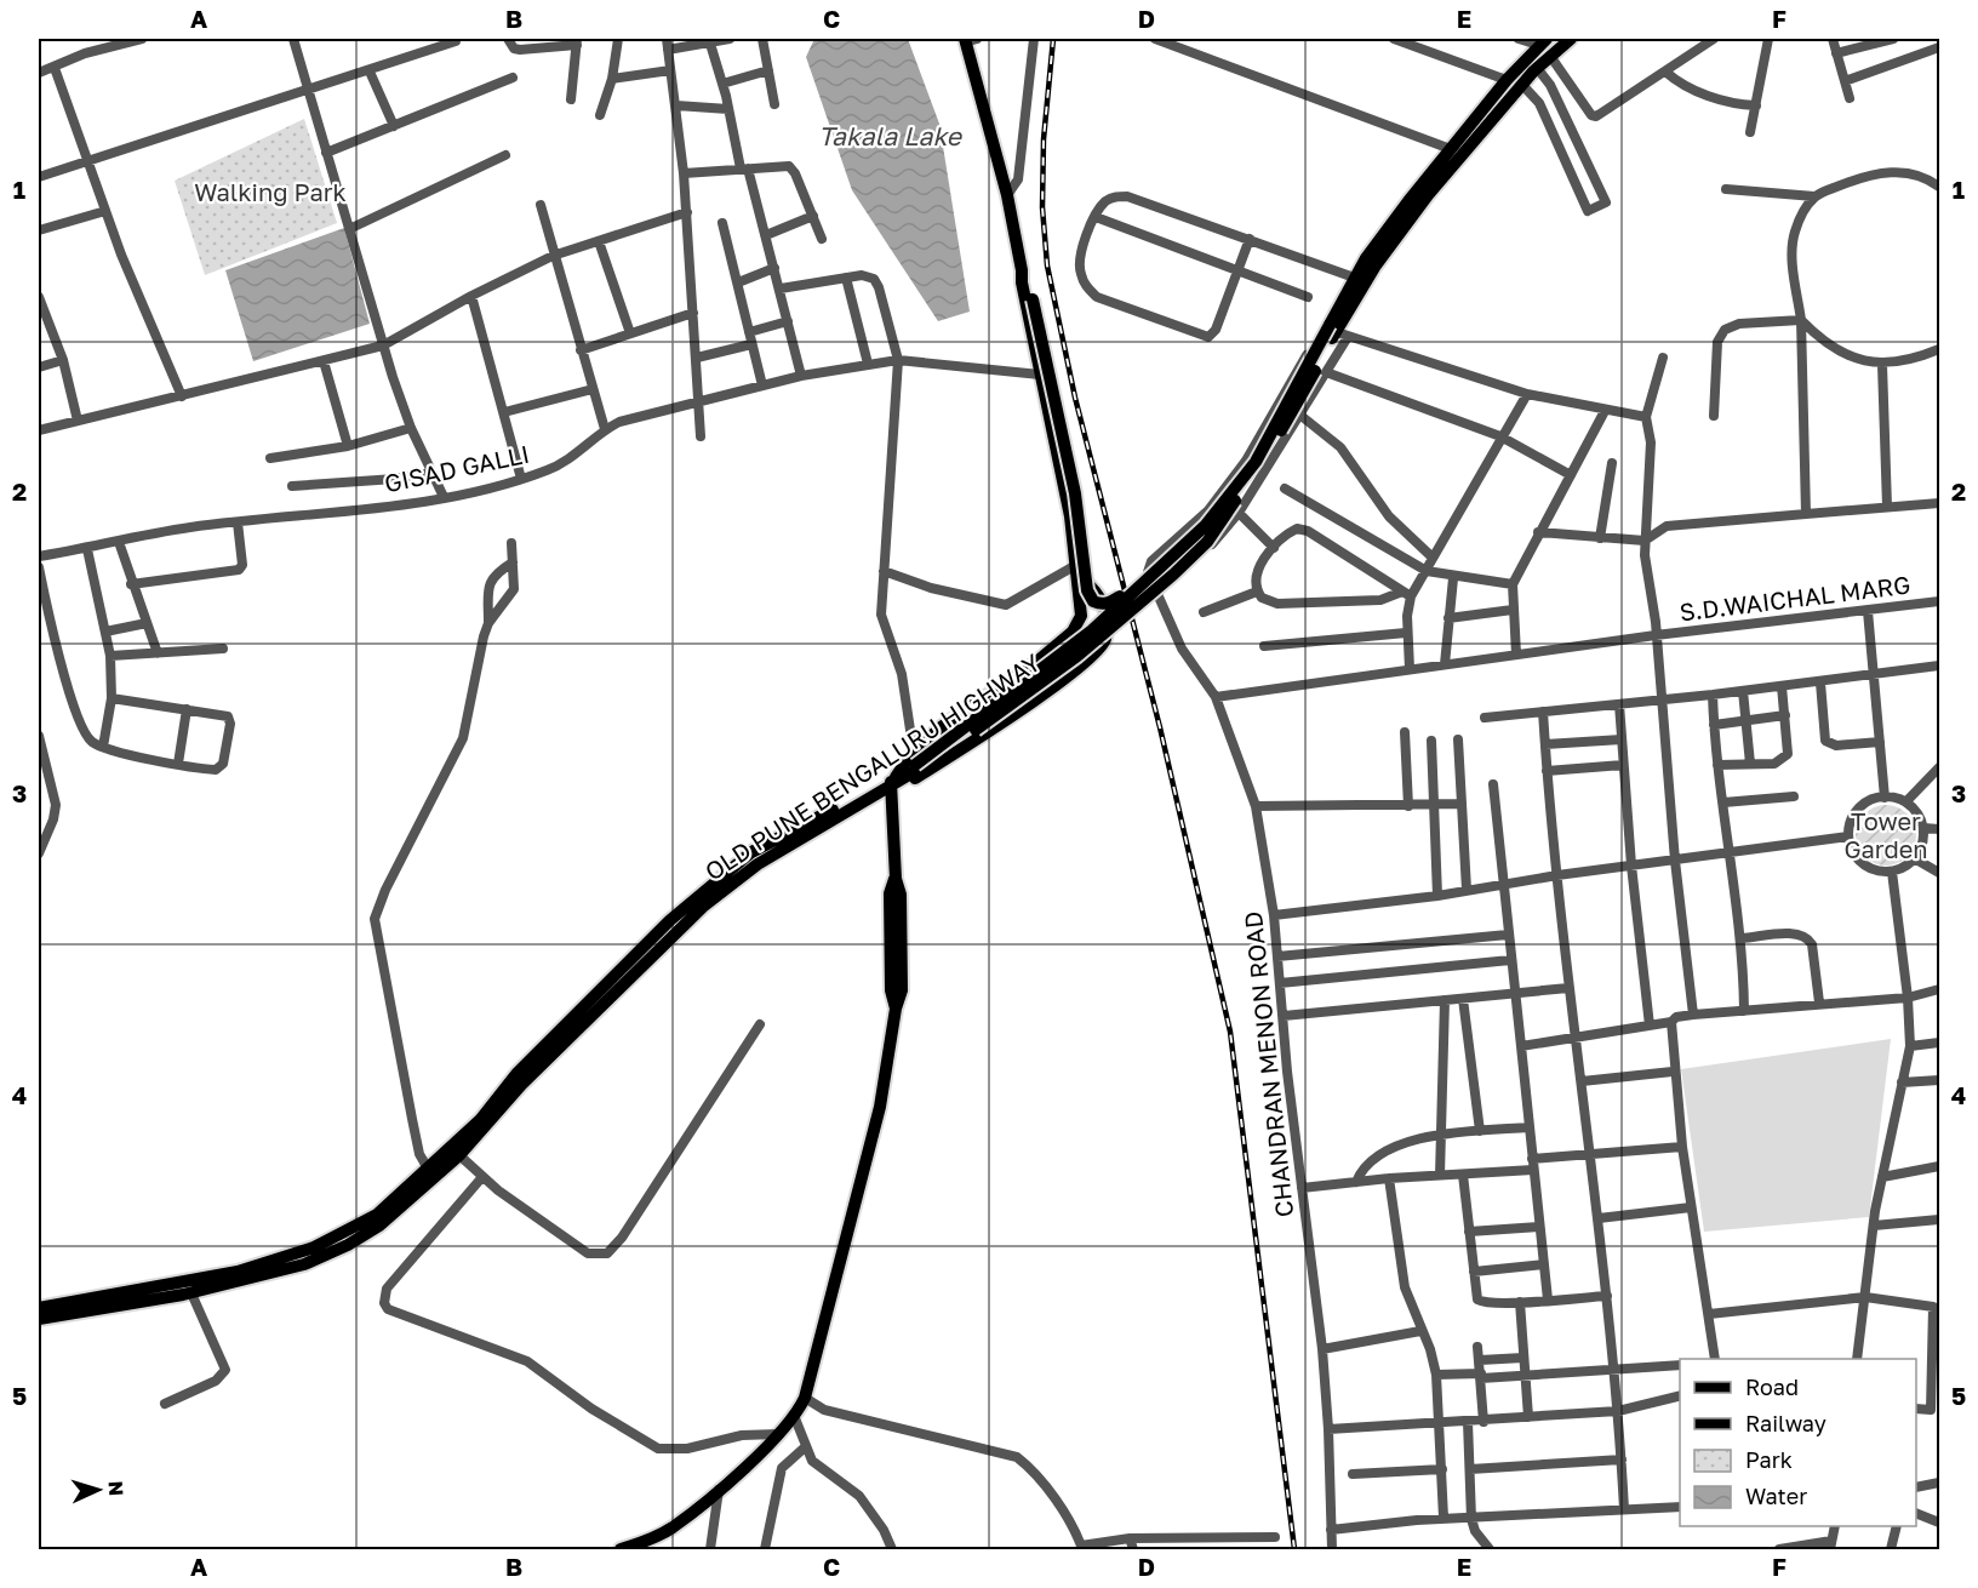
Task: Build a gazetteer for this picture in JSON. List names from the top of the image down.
{
  "streets": {
    "main road": ["OLD PUNE BENGALURU HIGHWAY"],
    "street": ["GISAD GALLI", "S.D.WAICHAL MARG", "CHANDRAN MENON ROAD"]
  },
  "crossings": [
    ["S.D.WAICHAL MARG", "CHANDRAN MENON ROAD"],
    ["OLD PUNE BENGALURU HIGHWAY", "CHANDRAN MENON ROAD"]
  ],
  "water": ["Takala Lake"],
  "parks": ["Walking Park", "Tower Garden"],
  "legend": [
    "Road",
    "Railway",
    "Park",
    "Water"
  ],
  "north": "right",
  "grid": {
    "columns": [
      "A",
      "B",
      "C",
      "D",
      "E",
      "F"
    ],
    "rows": [
      "1",
      "2",
      "3",
      "4",
      "5"
    ]
  }
}
